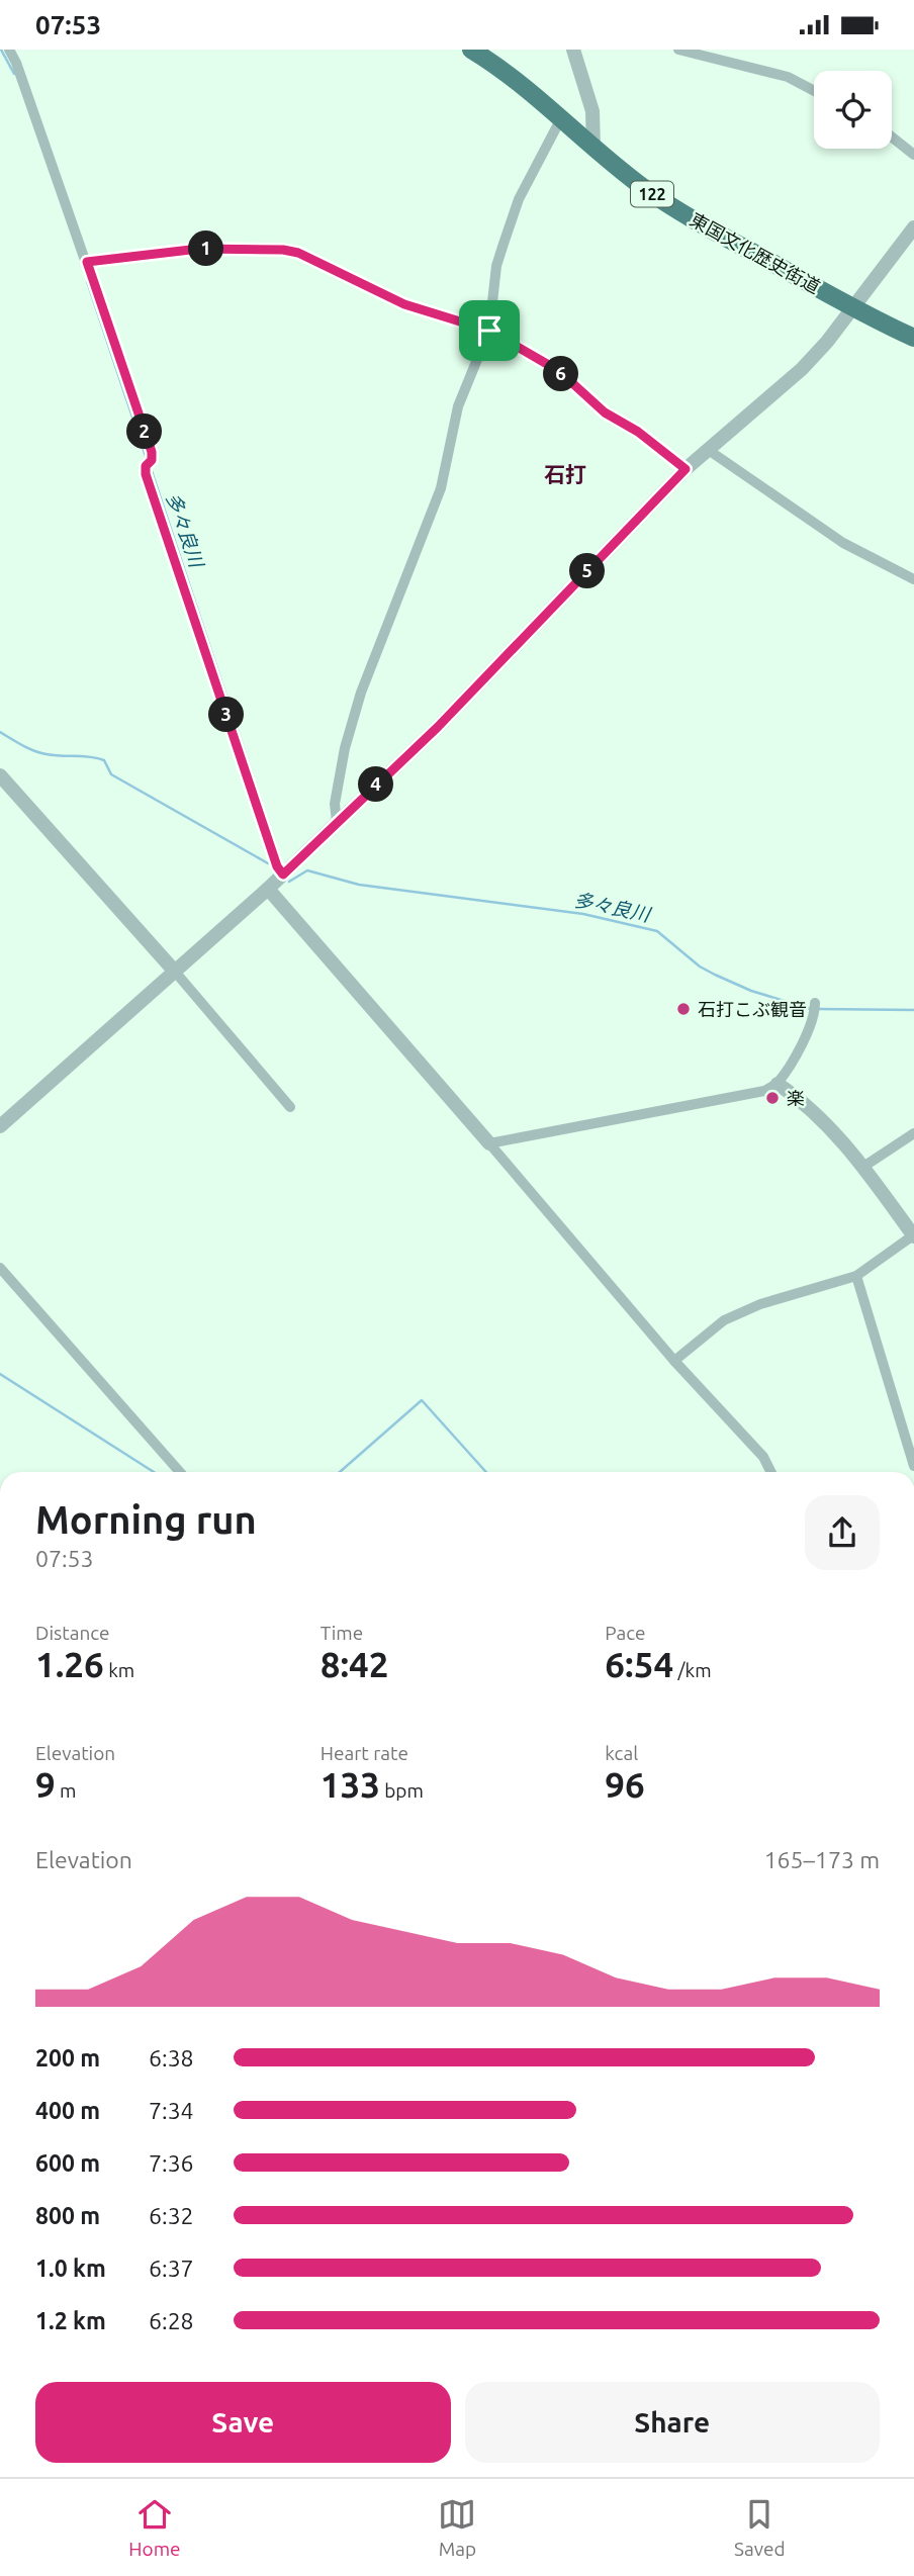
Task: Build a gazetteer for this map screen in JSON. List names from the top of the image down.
{
  "streets": {
    "highway": ["122", "東国文化歴史街道"]
  },
  "districts": ["石打"],
  "water": ["多々良川"],
  "places": ["石打こぶ観音", "楽"],
  "page": {
    "status": "07:53",
    "pins": [
      "1",
      "6",
      "2",
      "5",
      "3",
      "4"
    ],
    "heading": ["Morning run", "07:53"],
    "stats": [
      ["Distance", "1.26 km"],
      ["Time", "8:42"],
      ["Pace", "6:54 /km"],
      ["Elevation", "9 m"],
      ["Heart rate", "133 bpm"],
      ["kcal", "96"]
    ],
    "chart": ["Elevation", "165–173 m"],
    "list": [
      {
        "name": "200 m",
        "note": "6:38"
      },
      {
        "name": "400 m",
        "note": "7:34"
      },
      {
        "name": "600 m",
        "note": "7:36"
      },
      {
        "name": "800 m",
        "note": "6:32"
      },
      {
        "name": "1.0 km",
        "note": "6:37"
      },
      {
        "name": "1.2 km",
        "note": "6:28"
      }
    ],
    "buttons": ["Save", "Share"],
    "tabs": ["Home", "Map", "Saved"]
  }
}
